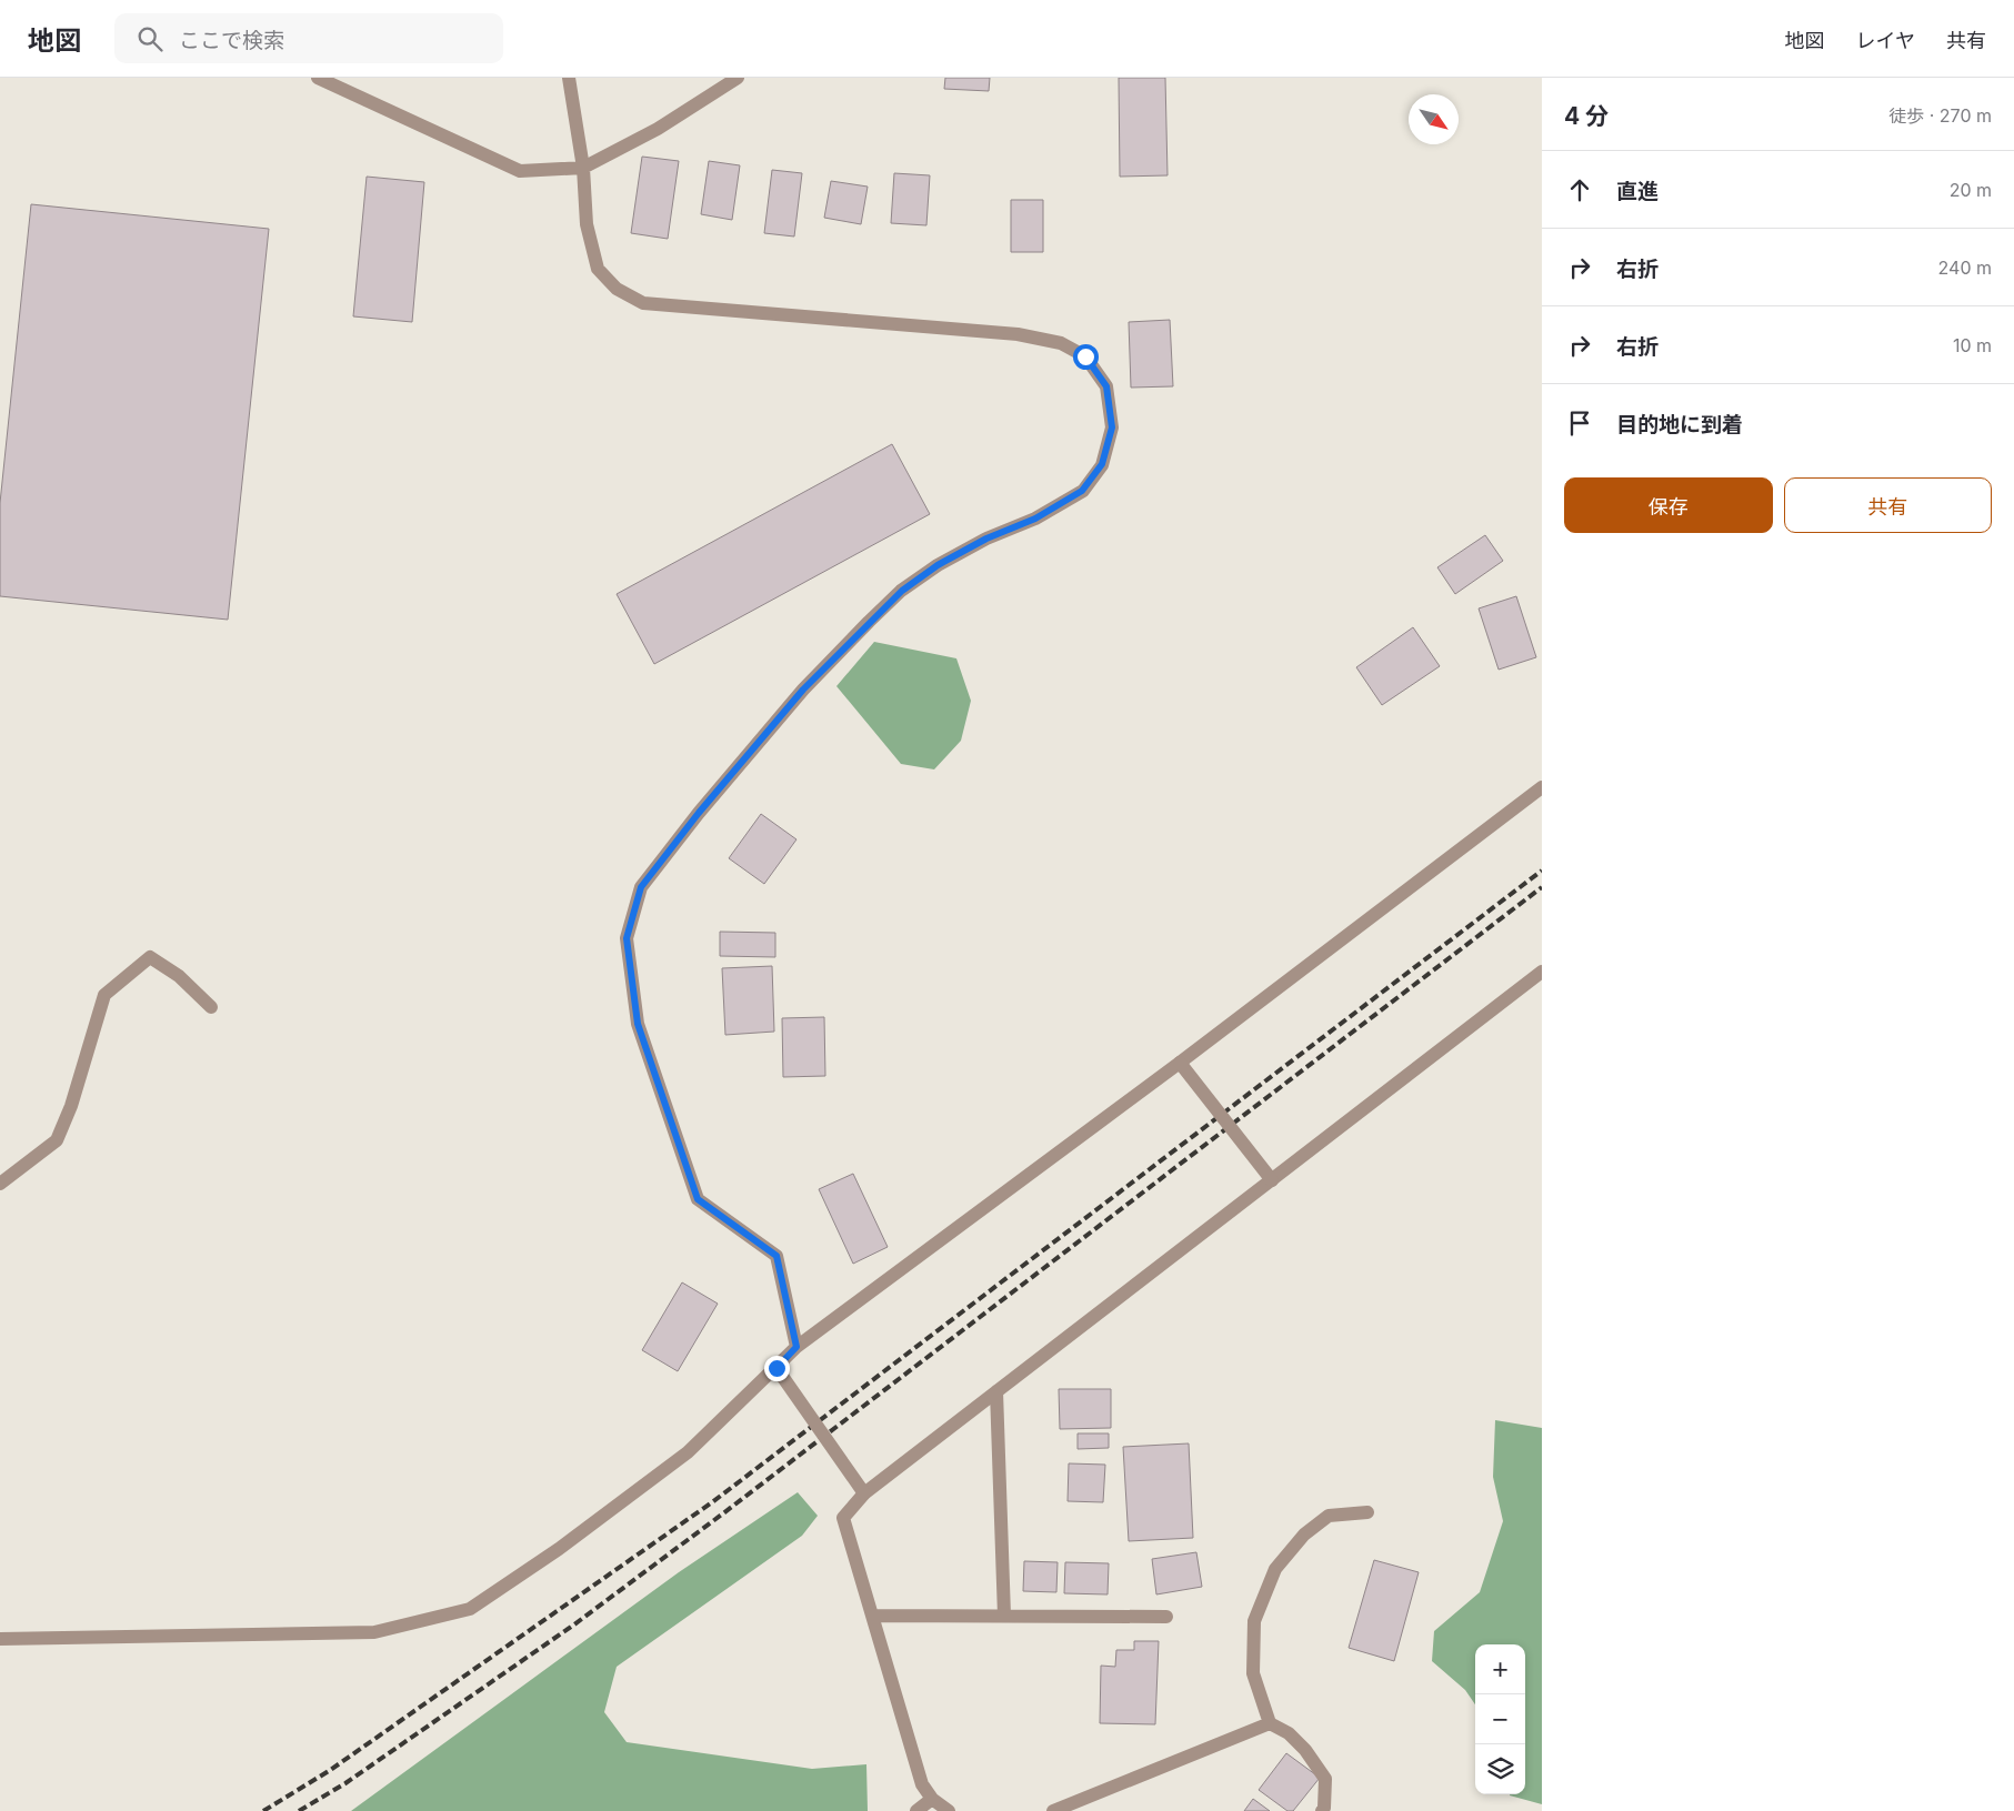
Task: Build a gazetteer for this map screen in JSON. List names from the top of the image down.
{
  "north": "bottom right",
  "page": {
    "header": "地図",
    "search": "ここで検索",
    "nav": ["地図", "レイヤ", "共有"],
    "heading": ["4 分", "徒歩 · 270 m"],
    "list": [
      ["直進", "20 m"],
      ["右折", "240 m"],
      ["右折", "10 m"],
      "目的地に到着"
    ],
    "buttons": ["保存", "共有"],
    "map_buttons": ["+", "−"]
  }
}
